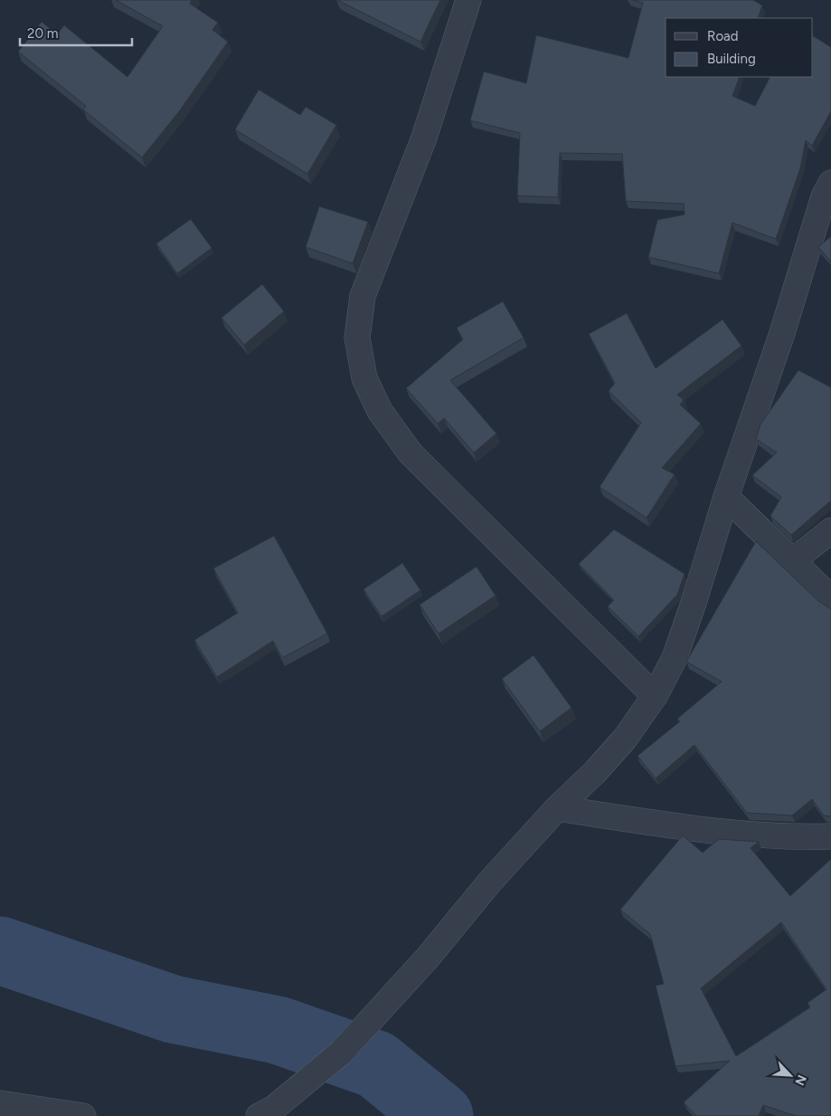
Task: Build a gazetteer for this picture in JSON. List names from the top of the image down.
{
  "legend": ["Road", "Building"],
  "scale_bar": "20 m",
  "north": "bottom right"
}
